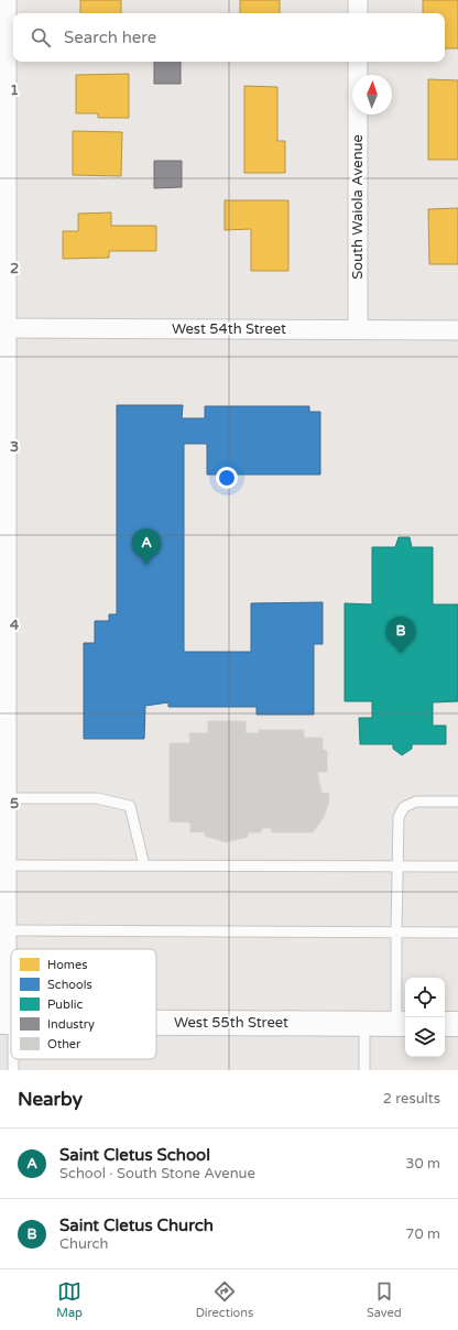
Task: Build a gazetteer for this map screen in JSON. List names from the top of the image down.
{
  "streets": {
    "main road": ["West 55th Street"],
    "street": ["South Waiola Avenue", "West 54th Street"]
  },
  "crossings": [
    ["South Waiola Avenue", "West 54th Street"]
  ],
  "legend": [
    "Homes",
    "Schools",
    "Public",
    "Industry",
    "Other"
  ],
  "north": "top",
  "page": {
    "search": "Search here",
    "pins": ["A", "B"],
    "heading": ["Nearby", "2 results"],
    "list": [
      {
        "mark": "A",
        "name": "Saint Cletus School",
        "note": "School · South Stone Avenue",
        "value": "30 m"
      },
      {
        "mark": "B",
        "name": "Saint Cletus Church",
        "note": "Church",
        "value": "70 m"
      }
    ],
    "nav": ["Map", "Directions", "Saved"]
  },
  "grid": {
    "rows": [
      "1",
      "2",
      "3",
      "4",
      "5"
    ]
  }
}
